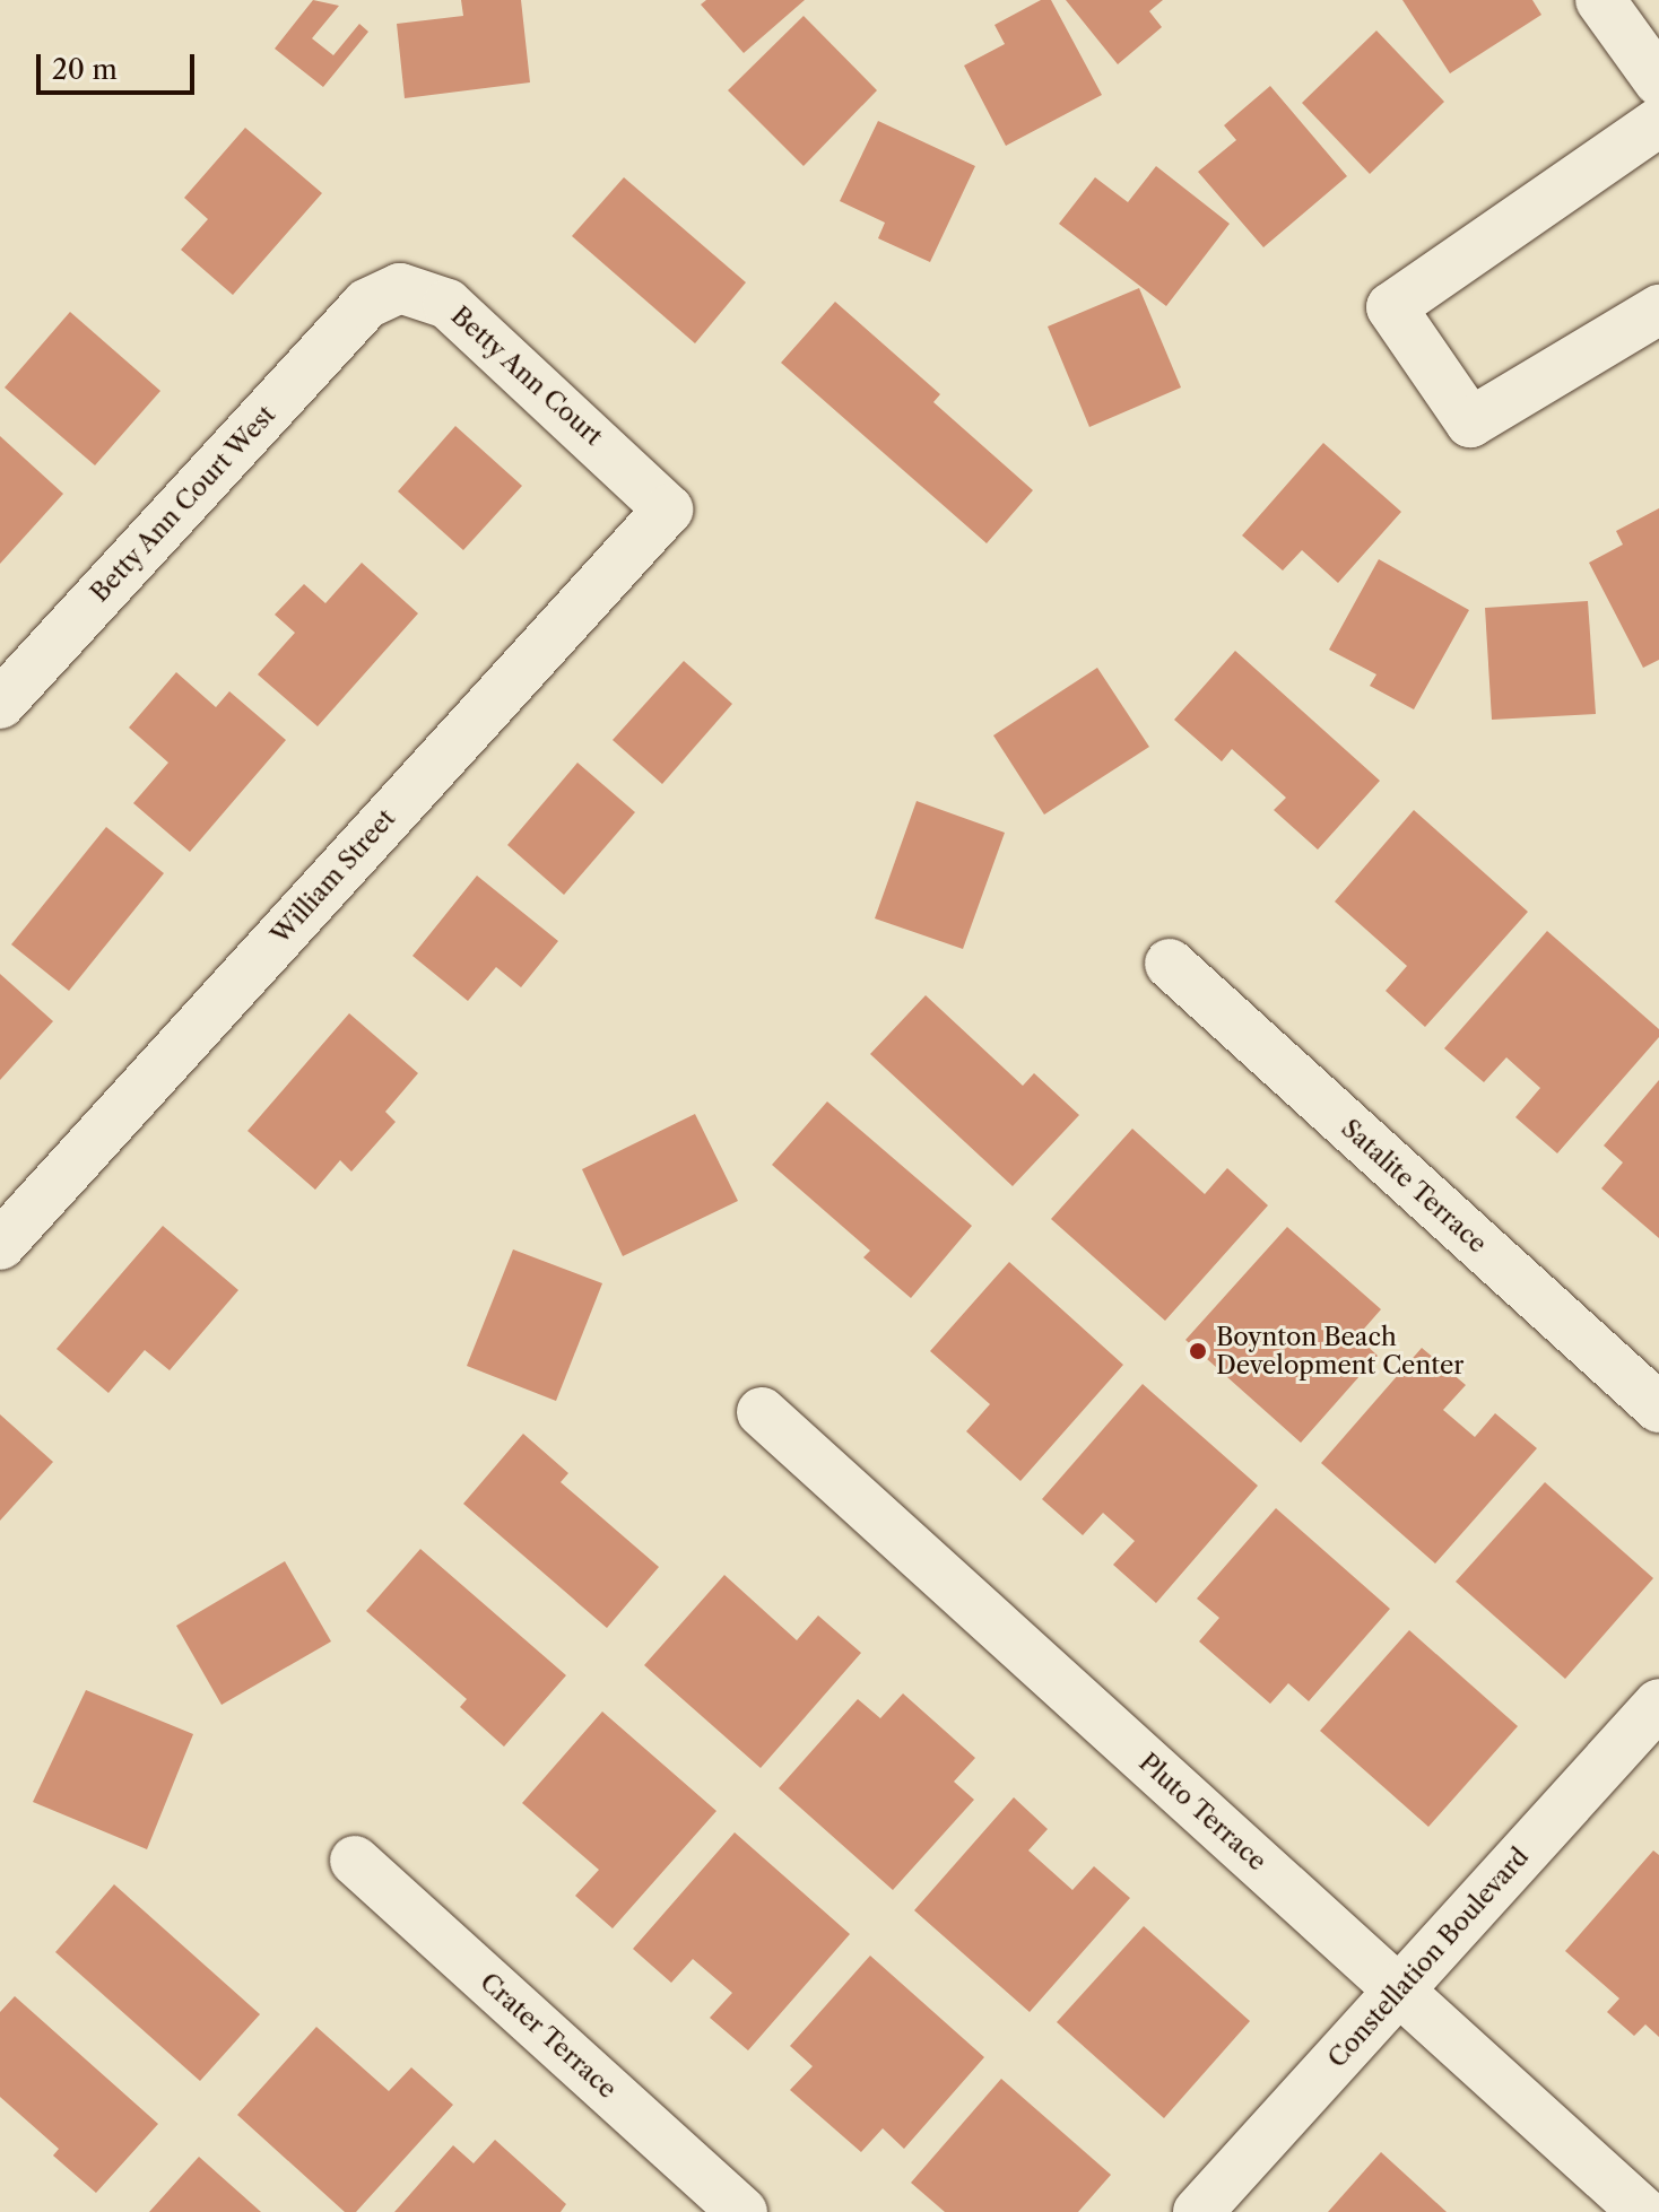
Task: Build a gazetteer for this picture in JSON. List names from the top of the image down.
{
  "streets": {
    "street": [
      "Betty Ann Court",
      "Betty Ann Court West",
      "William Street",
      "Satalite Terrace",
      "Pluto Terrace",
      "Constellation Boulevard",
      "Crater Terrace"
    ]
  },
  "crossings": [
    ["Betty Ann Court", "Betty Ann Court West"],
    ["Betty Ann Court", "William Street"],
    ["Pluto Terrace", "Constellation Boulevard"]
  ],
  "places": ["Boynton Beach Development Center"],
  "scale_bar": "20 m"
}
